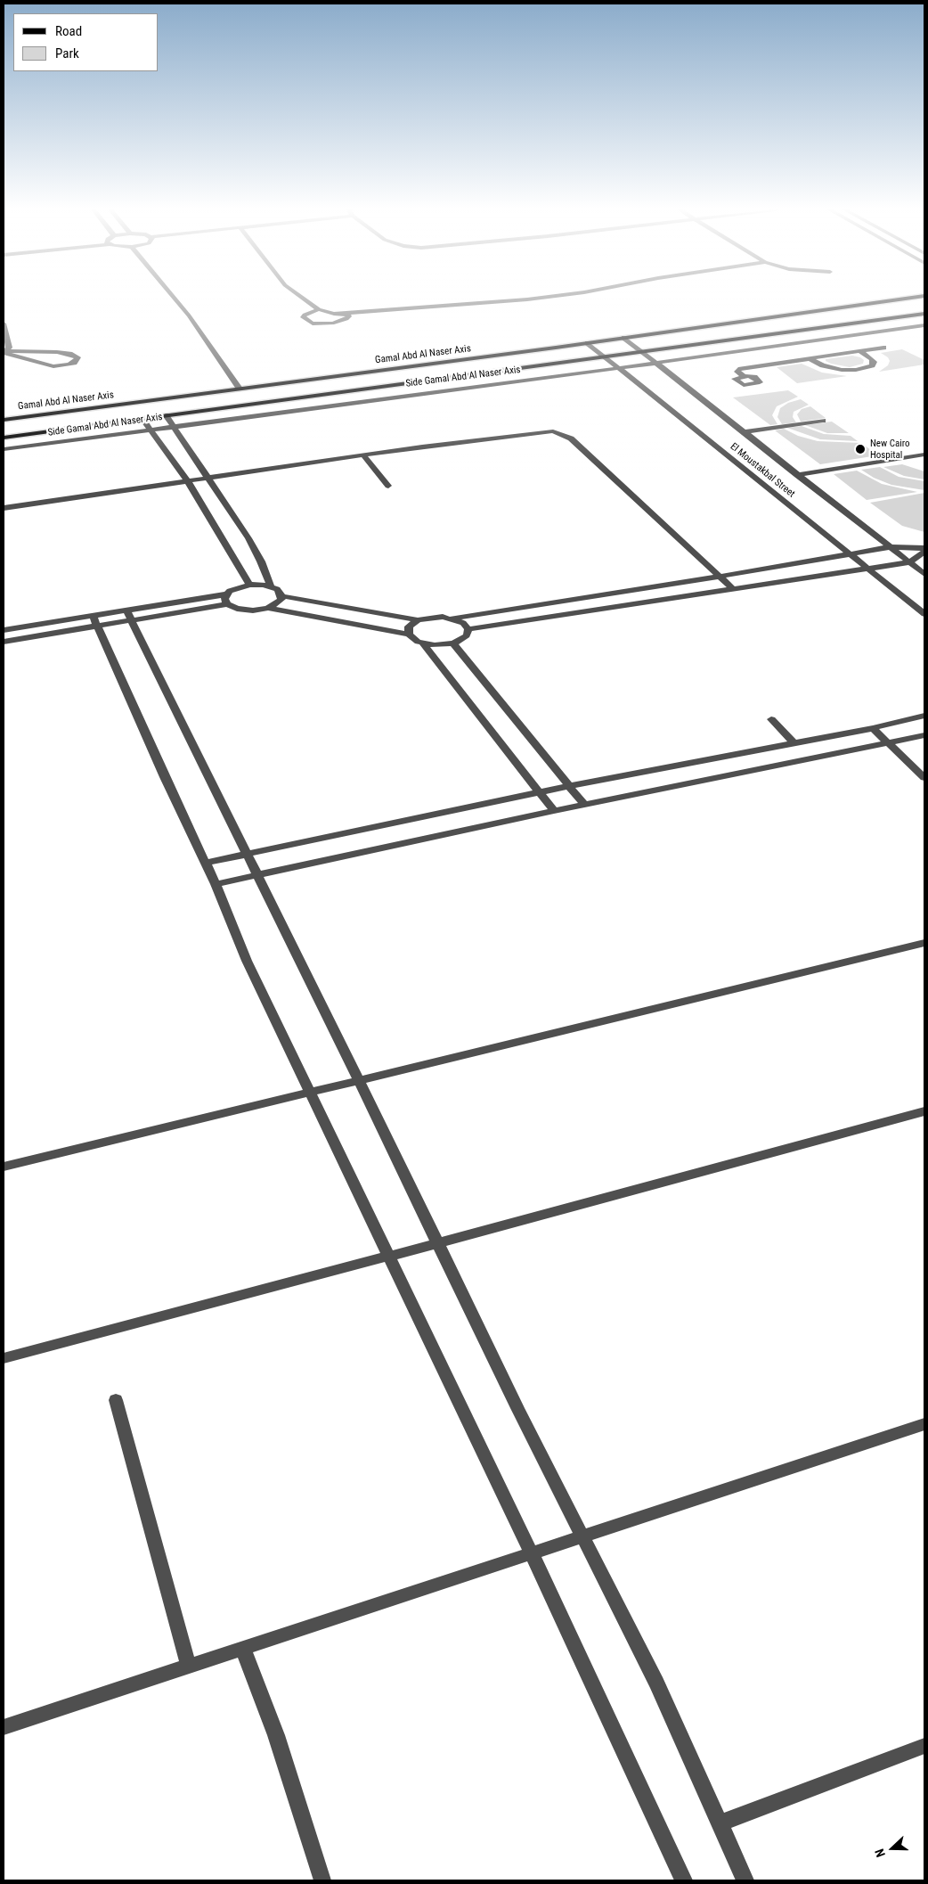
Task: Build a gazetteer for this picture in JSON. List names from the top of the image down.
{
  "streets": {
    "main road": ["Gamal Abd Al Naser Axis"],
    "street": ["Side Gamal Abd Al Naser Axis", "El Moustakbal Street"]
  },
  "crossings": [
    ["Gamal Abd Al Naser Axis", "El Moustakbal Street"],
    ["Side Gamal Abd Al Naser Axis", "El Moustakbal Street"]
  ],
  "places": ["New Cairo Hospital"],
  "legend": ["Road", "Park"],
  "north": "left"
}
